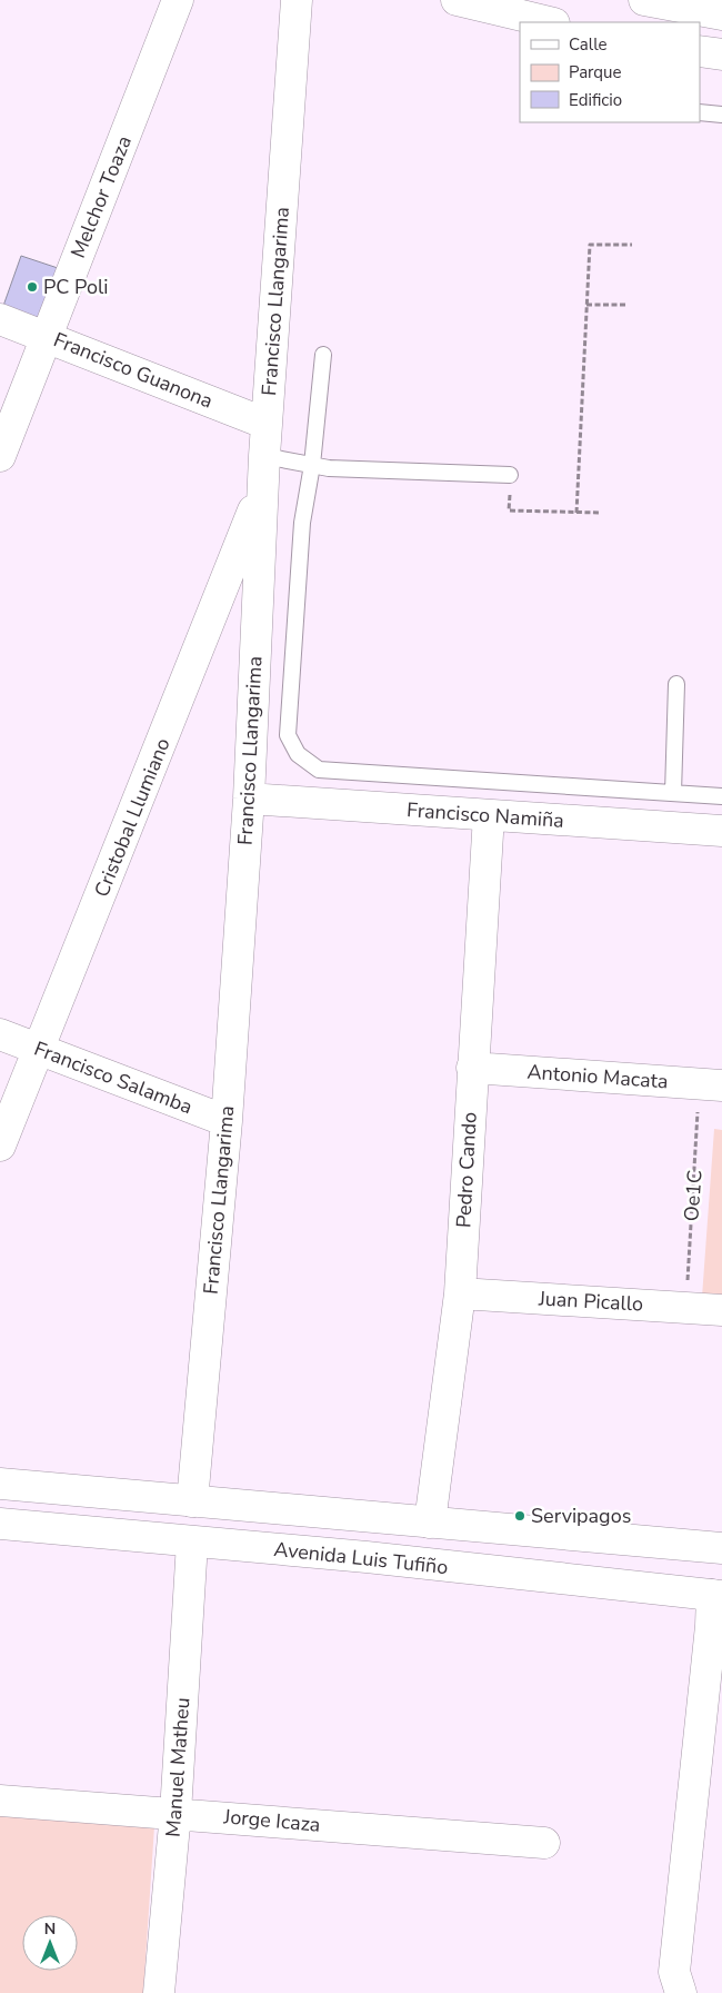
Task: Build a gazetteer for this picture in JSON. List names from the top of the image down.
{
  "streets": {
    "street": [
      "Melchor Toaza",
      "Francisco Llangarima",
      "Francisco Guanona",
      "Francisco Namiña",
      "Cristobal Llumiano",
      "Antonio Macata",
      "Francisco Salamba",
      "Pedro Cando",
      "Juan Picallo",
      "Avenida Luis Tufiño",
      "Manuel Matheu",
      "Jorge Icaza"
    ],
    "path": ["Oe1C"]
  },
  "crossings": [
    ["Melchor Toaza", "Francisco Guanona"],
    ["Francisco Llangarima", "Francisco Guanona"],
    ["Francisco Llangarima", "Francisco Namiña"],
    ["Francisco Llangarima", "Cristobal Llumiano"],
    ["Francisco Llangarima", "Francisco Salamba"],
    ["Francisco Llangarima", "Avenida Luis Tufiño"],
    ["Francisco Namiña", "Pedro Cando"],
    ["Cristobal Llumiano", "Francisco Salamba"],
    ["Antonio Macata", "Pedro Cando"],
    ["Antonio Macata", "Oe1C"],
    ["Pedro Cando", "Juan Picallo"],
    ["Pedro Cando", "Avenida Luis Tufiño"],
    ["Oe1C", "Juan Picallo"],
    ["Avenida Luis Tufiño", "Manuel Matheu"],
    ["Manuel Matheu", "Jorge Icaza"]
  ],
  "places": ["PC Poli", "Servipagos"],
  "legend": ["Calle", "Parque", "Edificio"],
  "north": "top"
}
